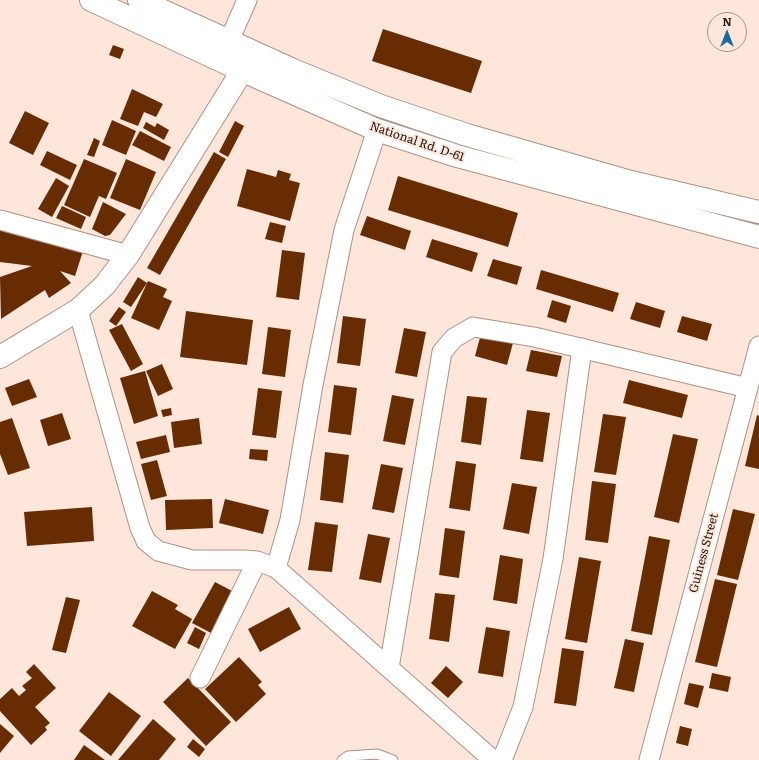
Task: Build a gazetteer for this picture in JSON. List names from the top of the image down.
{
  "streets": {
    "main road": ["National Rd. D-61"],
    "street": ["Guiness Street"]
  },
  "north": "top"
}
